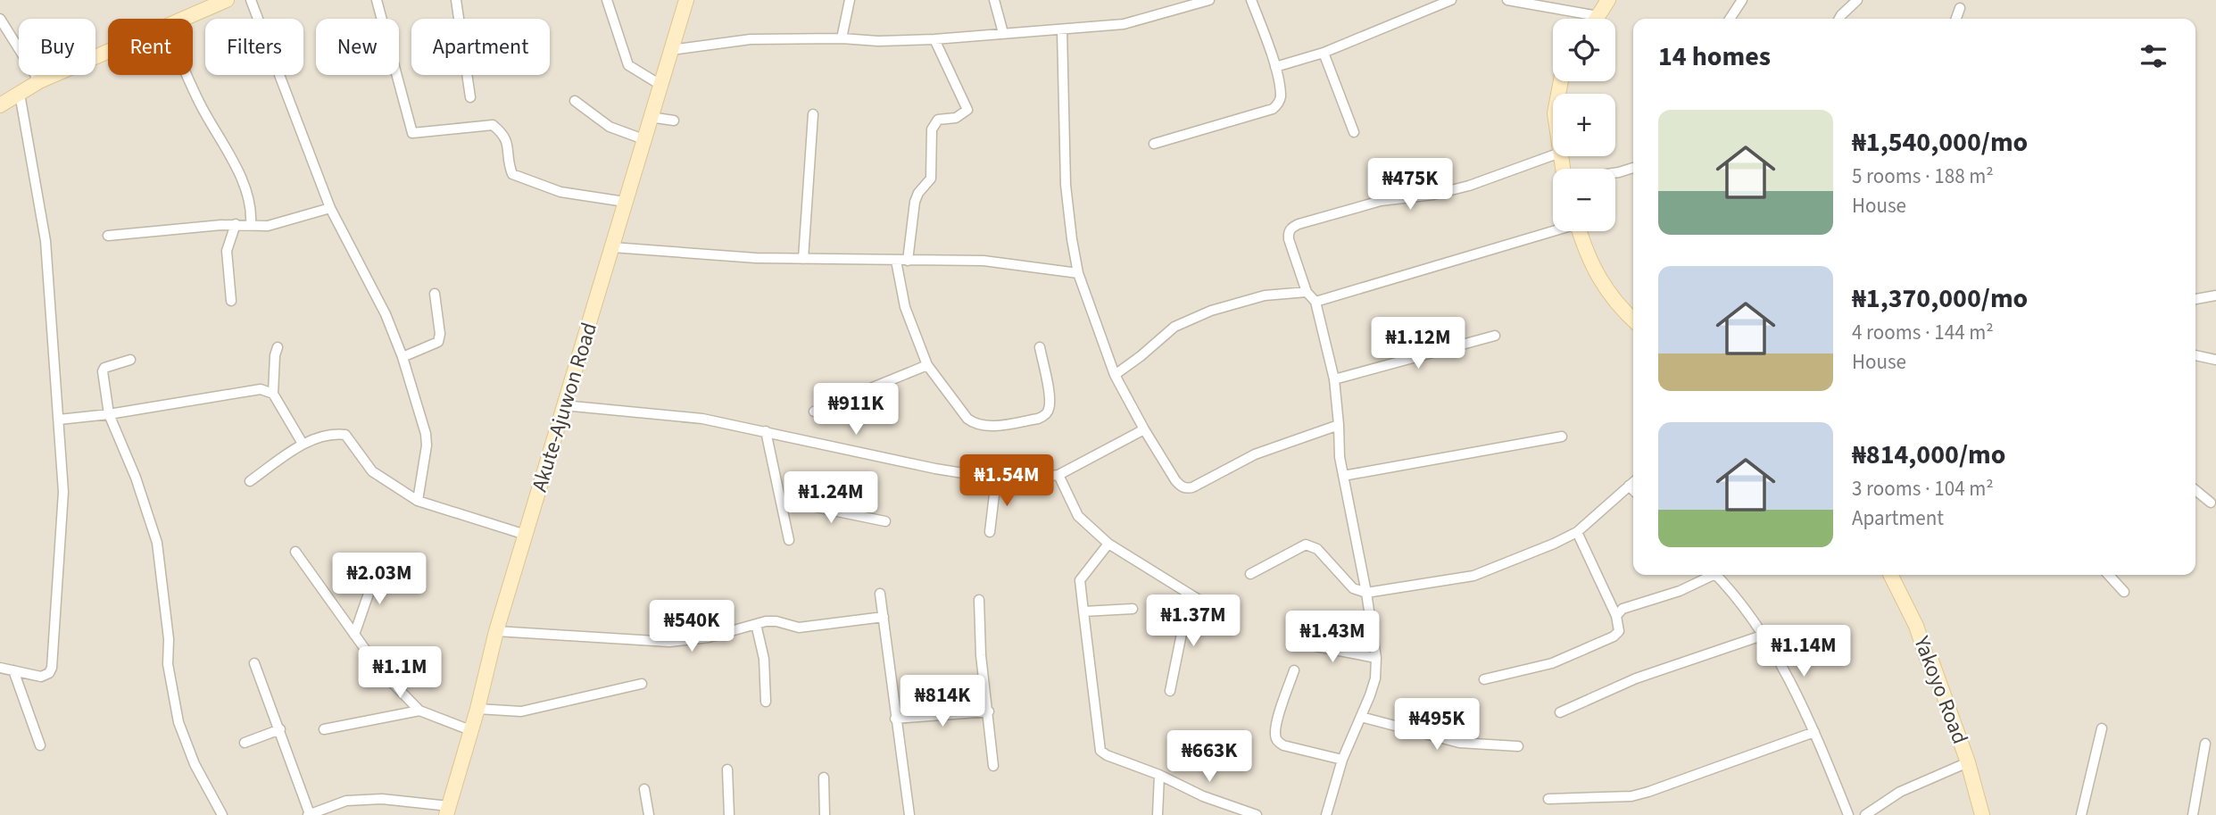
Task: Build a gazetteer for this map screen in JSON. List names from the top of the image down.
{
  "streets": {
    "main road": ["Akute-Ajuwon Road", "Yakoyo Road"]
  },
  "page": {
    "map_buttons": ["+", "−"],
    "chip": [
      "Buy",
      "Rent",
      "Filters",
      "New",
      "Apartment"
    ],
    "heading": "14 homes",
    "list": [
      {
        "name": "₦1,540,000/mo",
        "note": "5 rooms · 188 m² · House"
      },
      {
        "name": "₦1,370,000/mo",
        "note": "4 rooms · 144 m² · House"
      },
      {
        "name": "₦814,000/mo",
        "note": "3 rooms · 104 m² · Apartment"
      }
    ],
    "price": [
      "₦475K",
      "₦1.12M",
      "₦911K",
      "₦1.54M",
      "₦1.24M",
      "₦2.03M",
      "₦1.37M",
      "₦540K",
      "₦1.43M",
      "₦1.14M",
      "₦1.1M",
      "₦814K",
      "₦495K",
      "₦663K"
    ]
  }
}
